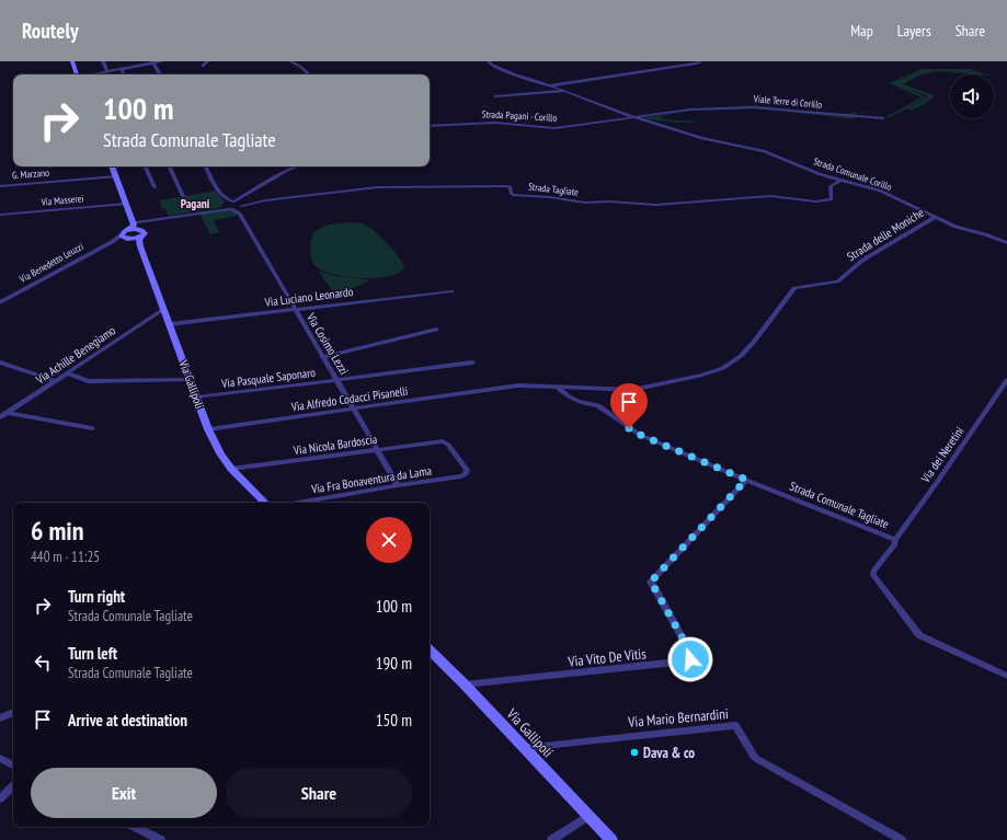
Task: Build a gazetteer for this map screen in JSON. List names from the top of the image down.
{
  "streets": {
    "main road": ["Via Gallipoli"],
    "street": [
      "Viale Terre di Corillo",
      "Strada Pagani - Corillo",
      "G. Marzano",
      "Strada Comunale Corillo",
      "Strada Tagliate",
      "Via Masserei",
      "Strada delle Moniche",
      "Via Benedetto Leuzzi",
      "Via Luciano Leonardo",
      "Via Cosimo Lezzi",
      "Via Achille Benegiamo",
      "Via Pasquale Saponaro",
      "Via Alfredo Codacci Pisanelli",
      "Via Nicola Bardoscia",
      "Via dei Neretini",
      "Via Fra Bonaventura da Lama",
      "Strada Comunale Tagliate",
      "Via Vito De Vitis",
      "Via Mario Bernardini"
    ]
  },
  "crossings": [
    ["Viale Terre di Corillo", "Strada Pagani - Corillo"],
    ["Viale Terre di Corillo", "Strada Comunale Corillo"],
    ["Strada Pagani - Corillo", "Strada Comunale Corillo"],
    ["Strada Comunale Corillo", "Strada Tagliate"],
    ["Strada Comunale Corillo", "Strada delle Moniche"],
    ["Strada Tagliate", "Via Cosimo Lezzi"],
    ["Strada delle Moniche", "Via Alfredo Codacci Pisanelli"],
    ["Strada delle Moniche", "Strada Comunale Tagliate"],
    ["Via Luciano Leonardo", "Via Cosimo Lezzi"],
    ["Via Luciano Leonardo", "Via Gallipoli"],
    ["Via Cosimo Lezzi", "Via Pasquale Saponaro"],
    ["Via Cosimo Lezzi", "Via Alfredo Codacci Pisanelli"],
    ["Via Cosimo Lezzi", "Via Nicola Bardoscia"],
    ["Via Cosimo Lezzi", "Via Fra Bonaventura da Lama"],
    ["Via Achille Benegiamo", "Via Gallipoli"],
    ["Via Pasquale Saponaro", "Via Gallipoli"],
    ["Via Gallipoli", "Via Alfredo Codacci Pisanelli"],
    ["Via Gallipoli", "Via Nicola Bardoscia"],
    ["Via Gallipoli", "Via Vito De Vitis"],
    ["Via Gallipoli", "Via Mario Bernardini"],
    ["Via Alfredo Codacci Pisanelli", "Strada Comunale Tagliate"],
    ["Via Nicola Bardoscia", "Via Fra Bonaventura da Lama"],
    ["Via dei Neretini", "Strada Comunale Tagliate"],
    ["Strada Comunale Tagliate", "Via Vito De Vitis"]
  ],
  "districts": ["Pagani"],
  "places": ["Dava & co"],
  "page": {
    "header": "Routely",
    "nav": ["Map", "Layers", "Share"],
    "turn": ["100 m", "Strada Comunale Tagliate"],
    "heading": ["6 min", "440 m · 11:25"],
    "list": [
      {
        "name": "Turn right",
        "note": "Strada Comunale Tagliate",
        "value": "100 m"
      },
      {
        "name": "Turn left",
        "note": "Strada Comunale Tagliate",
        "value": "190 m"
      },
      {
        "name": "Arrive at destination",
        "value": "150 m"
      }
    ],
    "buttons": ["Exit", "Share"]
  }
}
